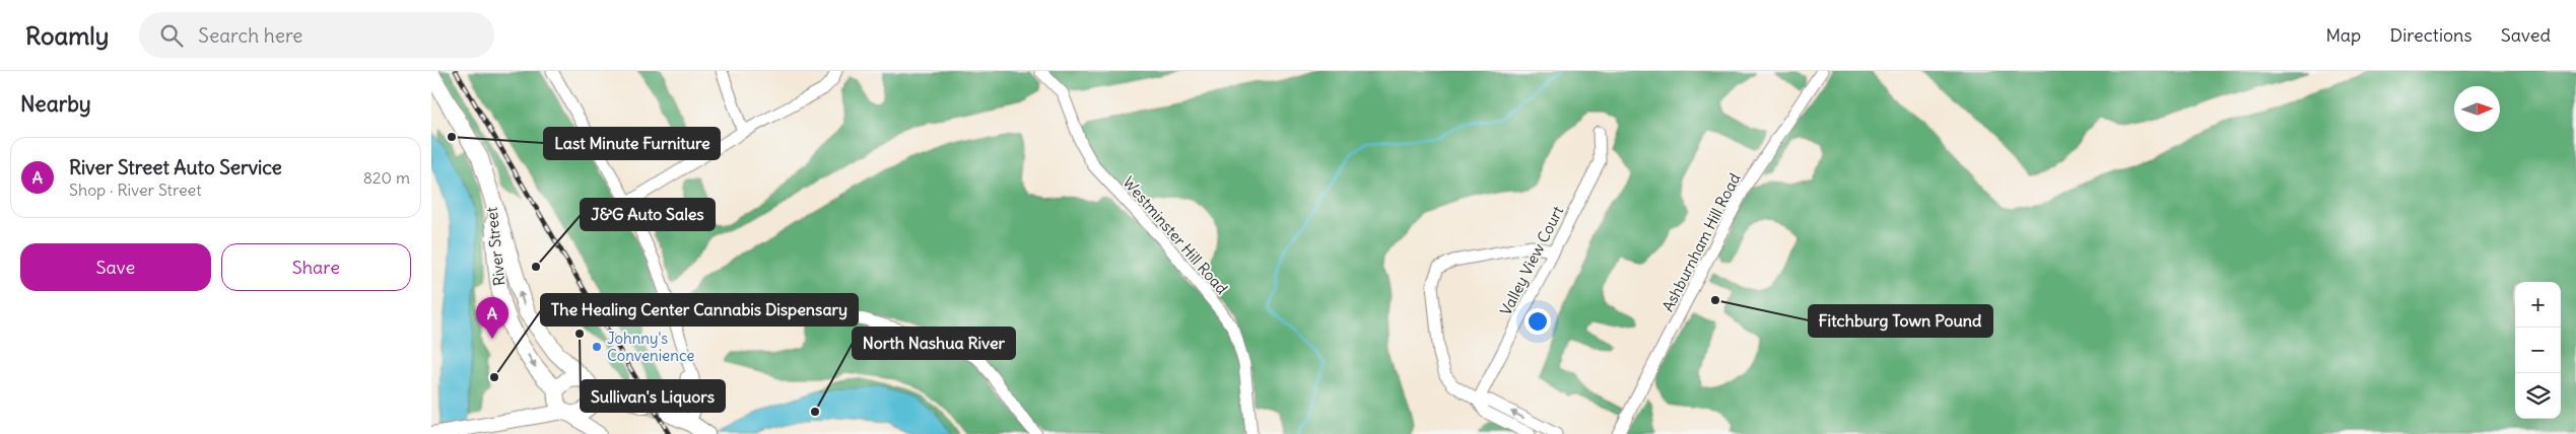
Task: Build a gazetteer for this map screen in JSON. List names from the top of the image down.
{
  "streets": {
    "highway": ["River Street"],
    "street": ["Westminster Hill Road", "Ashburnham Hill Road", "Valley View Court"]
  },
  "places": [
    "Last Minute Furniture",
    "J&G Auto Sales",
    "Fitchburg Town Pound",
    "Sullivan's Liquors",
    "Johnny's Convenience",
    "The Healing Center Cannabis Dispensary",
    "North Nashua River"
  ],
  "north": "right",
  "page": {
    "header": "Roamly",
    "search": "Search here",
    "nav": ["Map", "Directions", "Saved"],
    "heading": "Nearby",
    "list": [
      {
        "mark": "A",
        "name": "River Street Auto Service",
        "note": "Shop · River Street",
        "value": "820 m"
      }
    ],
    "buttons": ["Save", "Share"],
    "map_buttons": ["+", "−"],
    "pins": "A"
  }
}
